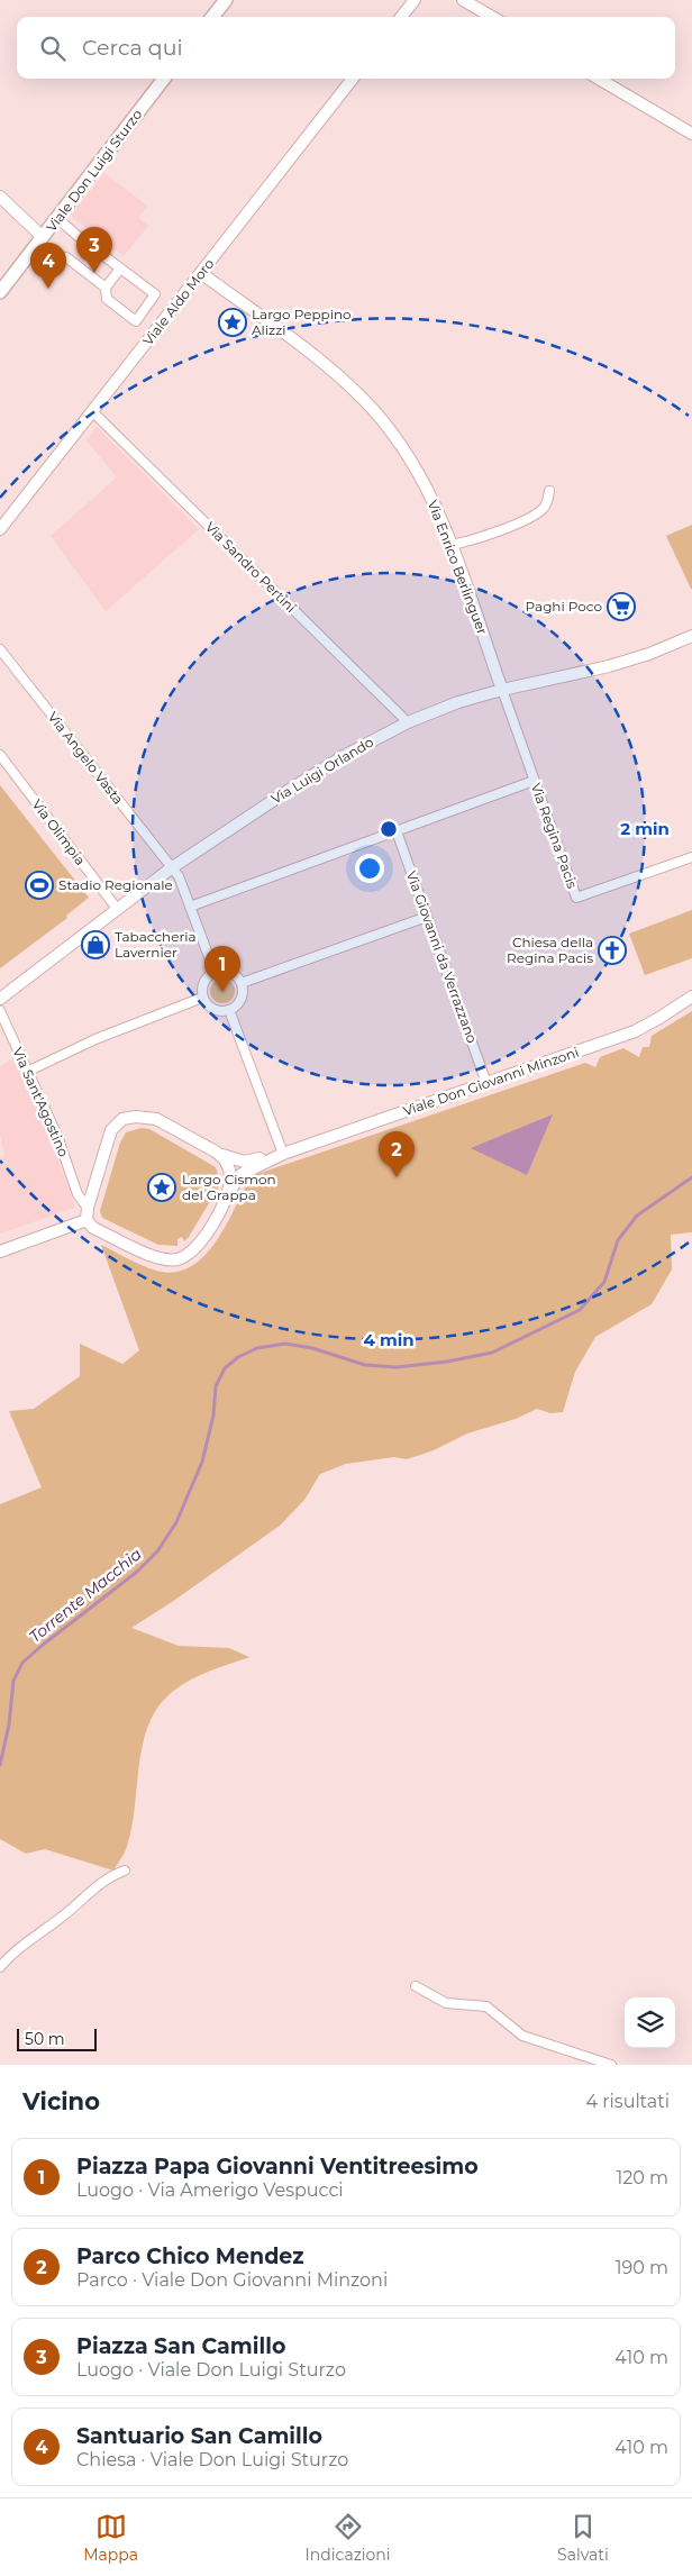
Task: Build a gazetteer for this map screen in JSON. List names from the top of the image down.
{
  "streets": {
    "main road": ["Viale Don Luigi Sturzo"],
    "street": [
      "Viale Aldo Moro",
      "Via Sandro Pertini",
      "Via Enrico Berlinguer",
      "Via Angelo Vasta",
      "Via Luigi Orlando",
      "Via Olimpia",
      "Via Regina Pacis",
      "Via Giovanni da Verrazzano",
      "Viale Don Giovanni Minzoni",
      "Via Sant'Agostino"
    ]
  },
  "crossings": [
    ["Viale Aldo Moro", "Via Sandro Pertini"],
    ["Viale Aldo Moro", "Via Enrico Berlinguer"],
    ["Via Sandro Pertini", "Via Luigi Orlando"],
    ["Via Enrico Berlinguer", "Via Luigi Orlando"],
    ["Via Enrico Berlinguer", "Via Regina Pacis"],
    ["Via Angelo Vasta", "Via Luigi Orlando"],
    ["Via Luigi Orlando", "Via Olimpia"],
    ["Via Luigi Orlando", "Via Regina Pacis"],
    ["Via Giovanni da Verrazzano", "Viale Don Giovanni Minzoni"]
  ],
  "water": ["Torrente Macchia"],
  "places": {
    "place": ["Largo Peppino Alizzi", "Largo Cismon del Grappa"],
    "supermarket": ["Paghi Poco"],
    "sports": ["Stadio Regionale"],
    "shop": ["Tabaccheria Lavernier"],
    "church": ["Chiesa della Regina Pacis"]
  },
  "scale_bar": "50 m",
  "page": {
    "search": "Cerca qui",
    "pins": [
      "3",
      "4",
      "1",
      "2"
    ],
    "scale": "50 m",
    "heading": ["Vicino", "4 risultati"],
    "list": [
      {
        "mark": "1",
        "name": "Piazza Papa Giovanni Ventitreesimo",
        "note": "Luogo · Via Amerigo Vespucci",
        "value": "120 m"
      },
      {
        "mark": "2",
        "name": "Parco Chico Mendez",
        "note": "Parco · Viale Don Giovanni Minzoni",
        "value": "190 m"
      },
      {
        "mark": "3",
        "name": "Piazza San Camillo",
        "note": "Luogo · Viale Don Luigi Sturzo",
        "value": "410 m"
      },
      {
        "mark": "4",
        "name": "Santuario San Camillo",
        "note": "Chiesa · Viale Don Luigi Sturzo",
        "value": "410 m"
      }
    ],
    "nav": ["Mappa", "Indicazioni", "Salvati"]
  },
  "rings": ["2 min", "4 min"]
}
